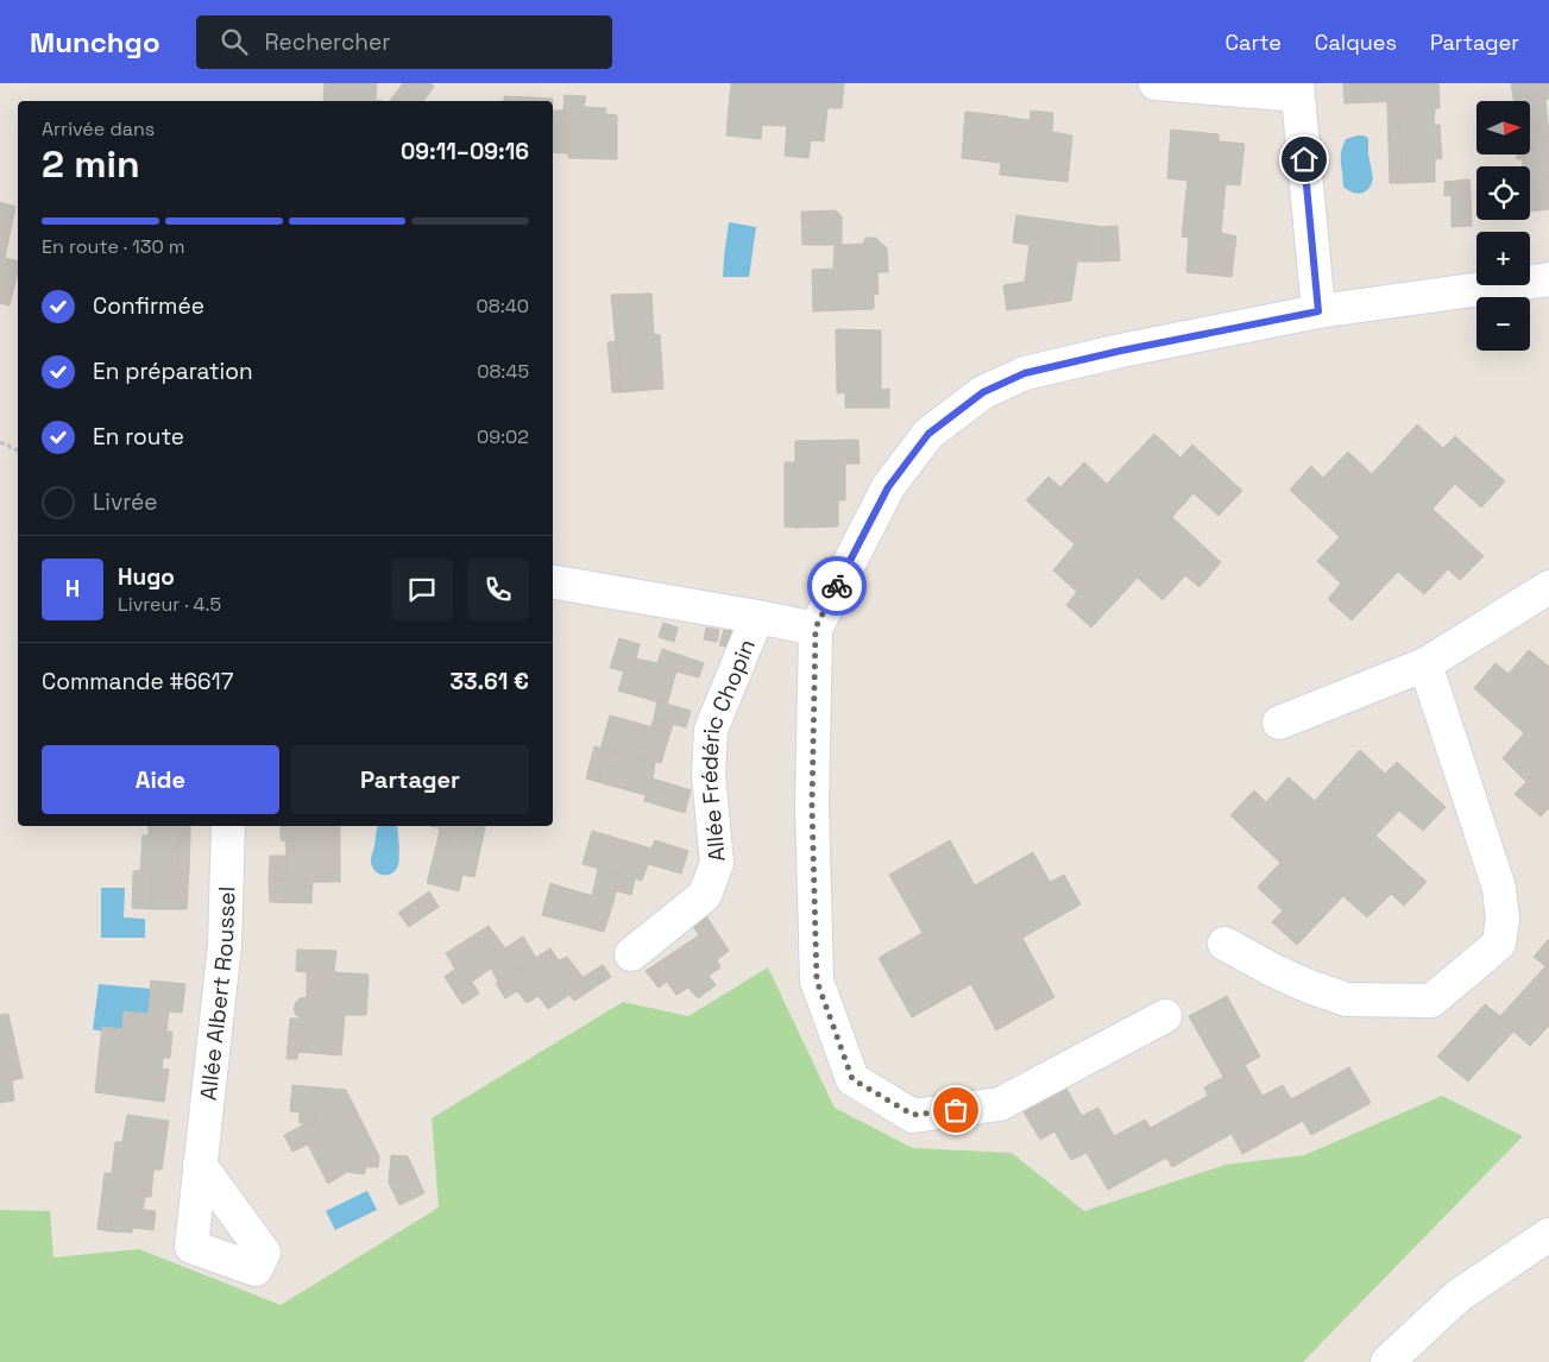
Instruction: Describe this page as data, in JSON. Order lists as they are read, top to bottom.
{
  "streets": {
    "street": ["Allée Frédéric Chopin", "Allée Albert Roussel"]
  },
  "north": "right",
  "page": {
    "header": "Munchgo",
    "search": "Rechercher",
    "nav": ["Carte", "Calques", "Partager"],
    "map_buttons": ["+", "−"],
    "heading": ["2 min", "Arrivée dans", "09:11–09:16"],
    "panel": [
      "Hugo",
      "Livreur · 4.5",
      "Commande #6617",
      "33.61 €"
    ],
    "bar": "En route · 130 m",
    "list": [
      ["Confirmée", "08:40"],
      ["En préparation", "08:45"],
      ["En route", "09:02"],
      "Livrée"
    ],
    "round": "H",
    "buttons": ["Aide", "Partager"]
  }
}
